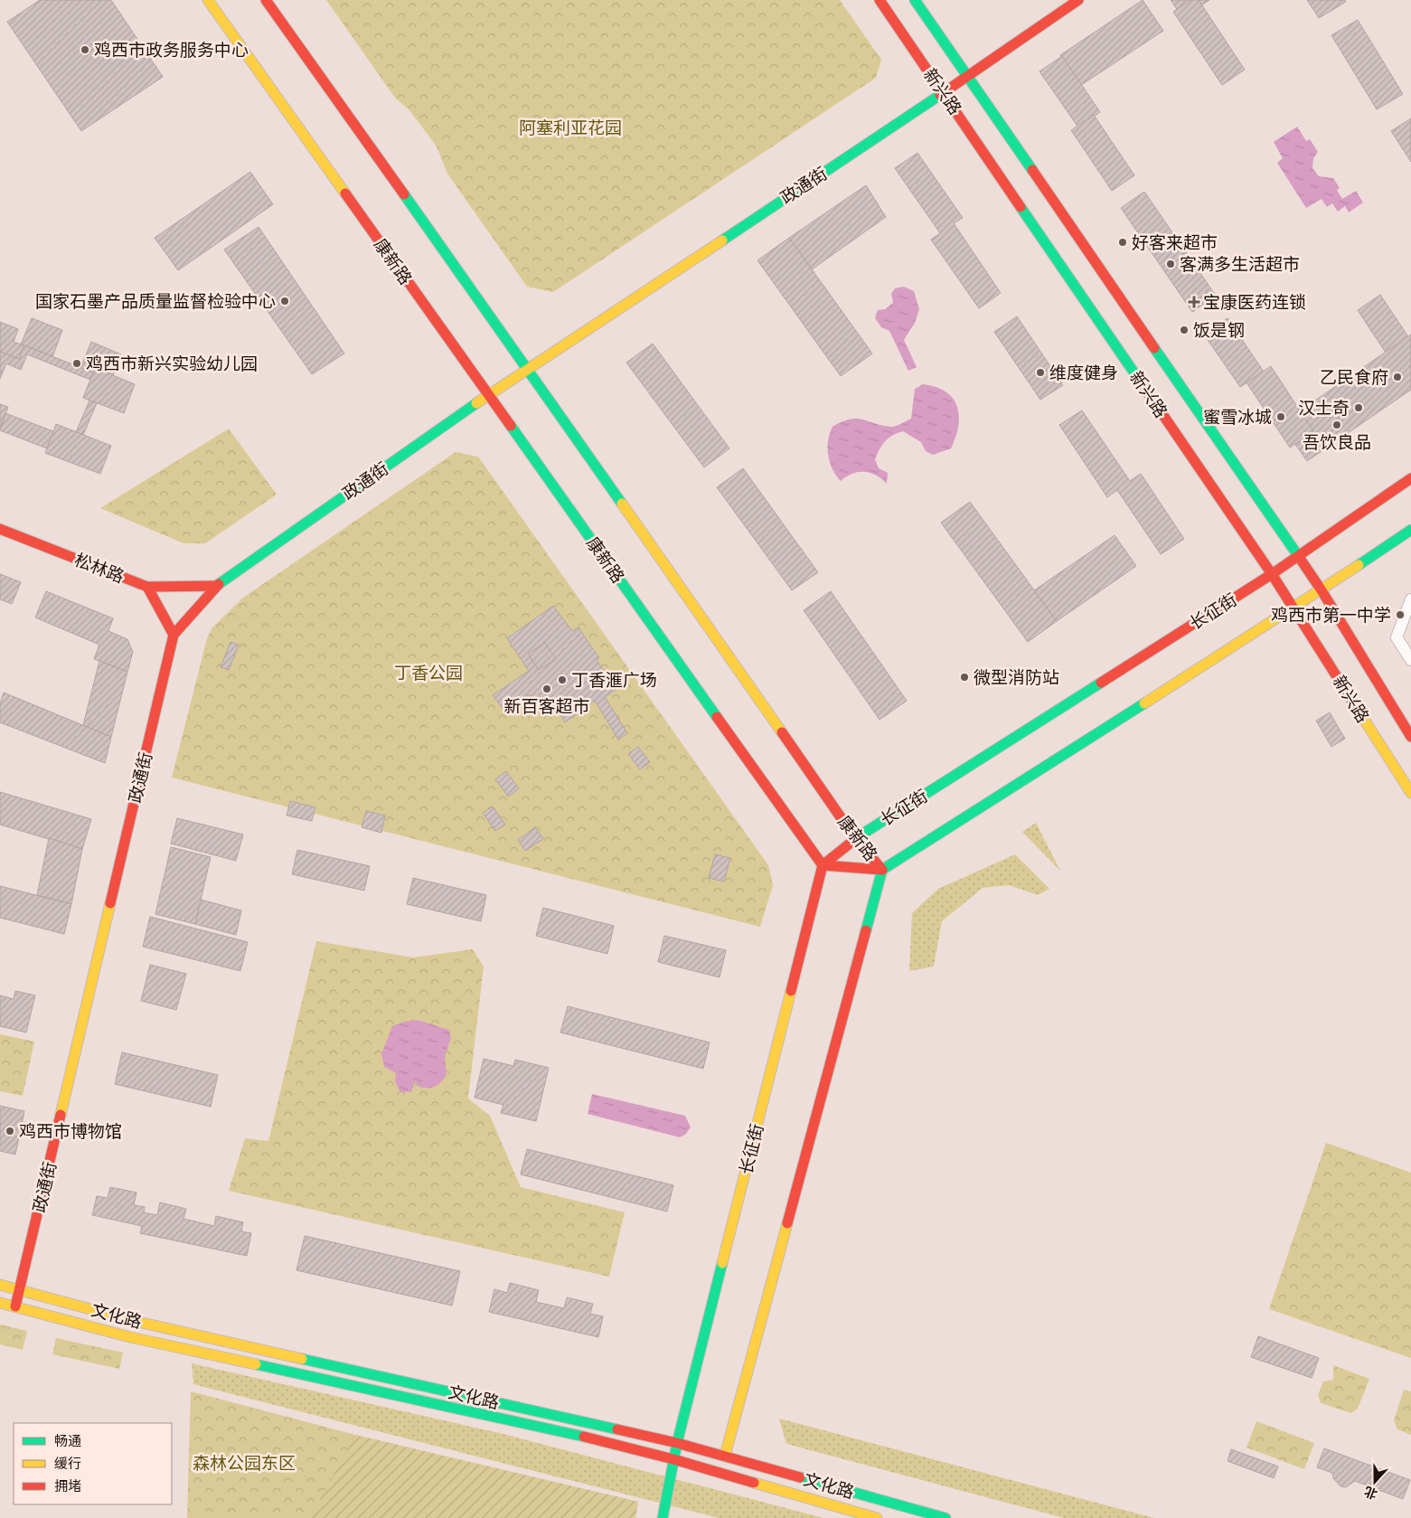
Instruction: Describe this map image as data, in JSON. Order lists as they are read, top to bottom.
{
  "streets": {
    "main road": [
      "新兴路",
      "政通街",
      "康新路",
      "松林路",
      "长征街",
      "文化路"
    ]
  },
  "crossings": [
    ["新兴路", "政通街"],
    ["新兴路", "长征街"],
    ["政通街", "康新路"],
    ["政通街", "文化路"],
    ["康新路", "长征街"],
    ["长征街", "文化路"]
  ],
  "parks": ["阿塞利亚花园", "丁香公园", "森林公园东区"],
  "places": {
    "other": [
      "鸡西市政务服务中心",
      "好客来超市",
      "客满多生活超市",
      "国家石墨产品质量监督检验中心",
      "饭是钢",
      "鸡西市新兴实验幼儿园",
      "维度健身",
      "乙民食府",
      "汉士奇",
      "蜜雪冰城",
      "吾饮良品",
      "鸡西市第一中学",
      "微型消防站",
      "丁香滙广场",
      "新百客超市",
      "鸡西市博物馆"
    ],
    "health": ["宝康医药连锁"]
  },
  "legend": ["畅通", "缓行", "拥堵"],
  "north": "bottom"
}
